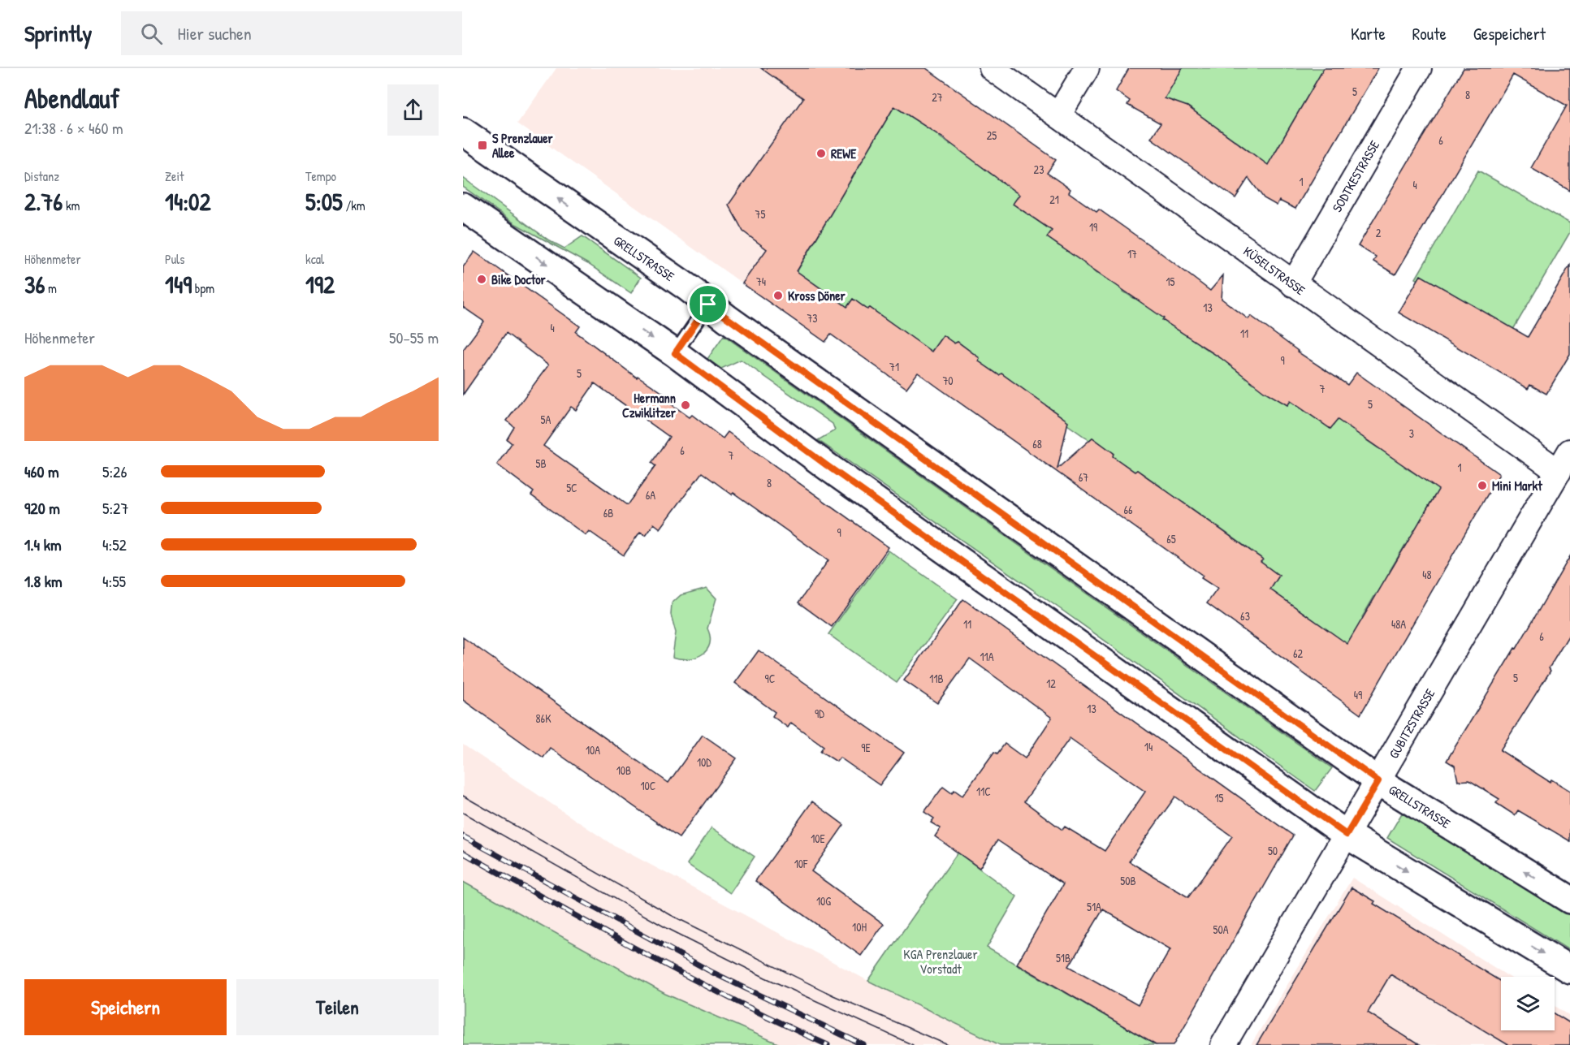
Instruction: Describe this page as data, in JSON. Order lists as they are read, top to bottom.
{
  "streets": {
    "street": [
      "SODTKESTRASSE",
      "GRELLSTRASSE",
      "KÜSELSTRASSE",
      "GUBITZSTRASSE"
    ]
  },
  "crossings": [
    ["SODTKESTRASSE", "KÜSELSTRASSE"],
    ["GRELLSTRASSE", "GUBITZSTRASSE"],
    ["KÜSELSTRASSE", "GUBITZSTRASSE"]
  ],
  "parks": ["KGA Prenzlauer Vorstadt"],
  "places": {
    "transit": ["S Prenzlauer Allee"],
    "other": [
      "REWE",
      "Bike Doctor",
      "Kross Döner",
      "Hermann Czwiklitzer",
      "Mini Markt"
    ]
  },
  "house_numbers": [
    "5",
    "8",
    "27",
    "25",
    "6",
    "23",
    "1",
    "4",
    "21",
    "75",
    "19",
    "2",
    "17",
    "74",
    "15",
    "13",
    "73",
    "4",
    "11",
    "9",
    "71",
    "5",
    "70",
    "7",
    "5",
    "5A",
    "3",
    "68",
    "6",
    "7",
    "5B",
    "1",
    "67",
    "8",
    "5C",
    "6A",
    "66",
    "6B",
    "9",
    "65",
    "48",
    "63",
    "11",
    "48A",
    "6",
    "62",
    "11A",
    "5",
    "9C",
    "11B",
    "12",
    "49",
    "13",
    "9D",
    "86K",
    "14",
    "9E",
    "10A",
    "10D",
    "10B",
    "10C",
    "11C",
    "15",
    "10E",
    "50",
    "10F",
    "50B",
    "10G",
    "51A",
    "10H",
    "50A",
    "51B"
  ],
  "page": {
    "header": "Sprintly",
    "search": "Hier suchen",
    "nav": ["Karte", "Route", "Gespeichert"],
    "heading": ["Abendlauf", "21:38 · 6 × 460 m"],
    "stats": [
      ["Distanz", "2.76 km"],
      ["Zeit", "14:02"],
      ["Tempo", "5:05 /km"],
      ["Höhenmeter", "36 m"],
      ["Puls", "149 bpm"],
      ["kcal", "192"]
    ],
    "chart": ["Höhenmeter", "50–55 m"],
    "list": [
      {
        "name": "460 m",
        "note": "5:26"
      },
      {
        "name": "920 m",
        "note": "5:27"
      },
      {
        "name": "1.4 km",
        "note": "4:52"
      },
      {
        "name": "1.8 km",
        "note": "4:55"
      }
    ],
    "buttons": ["Speichern", "Teilen"]
  }
}
